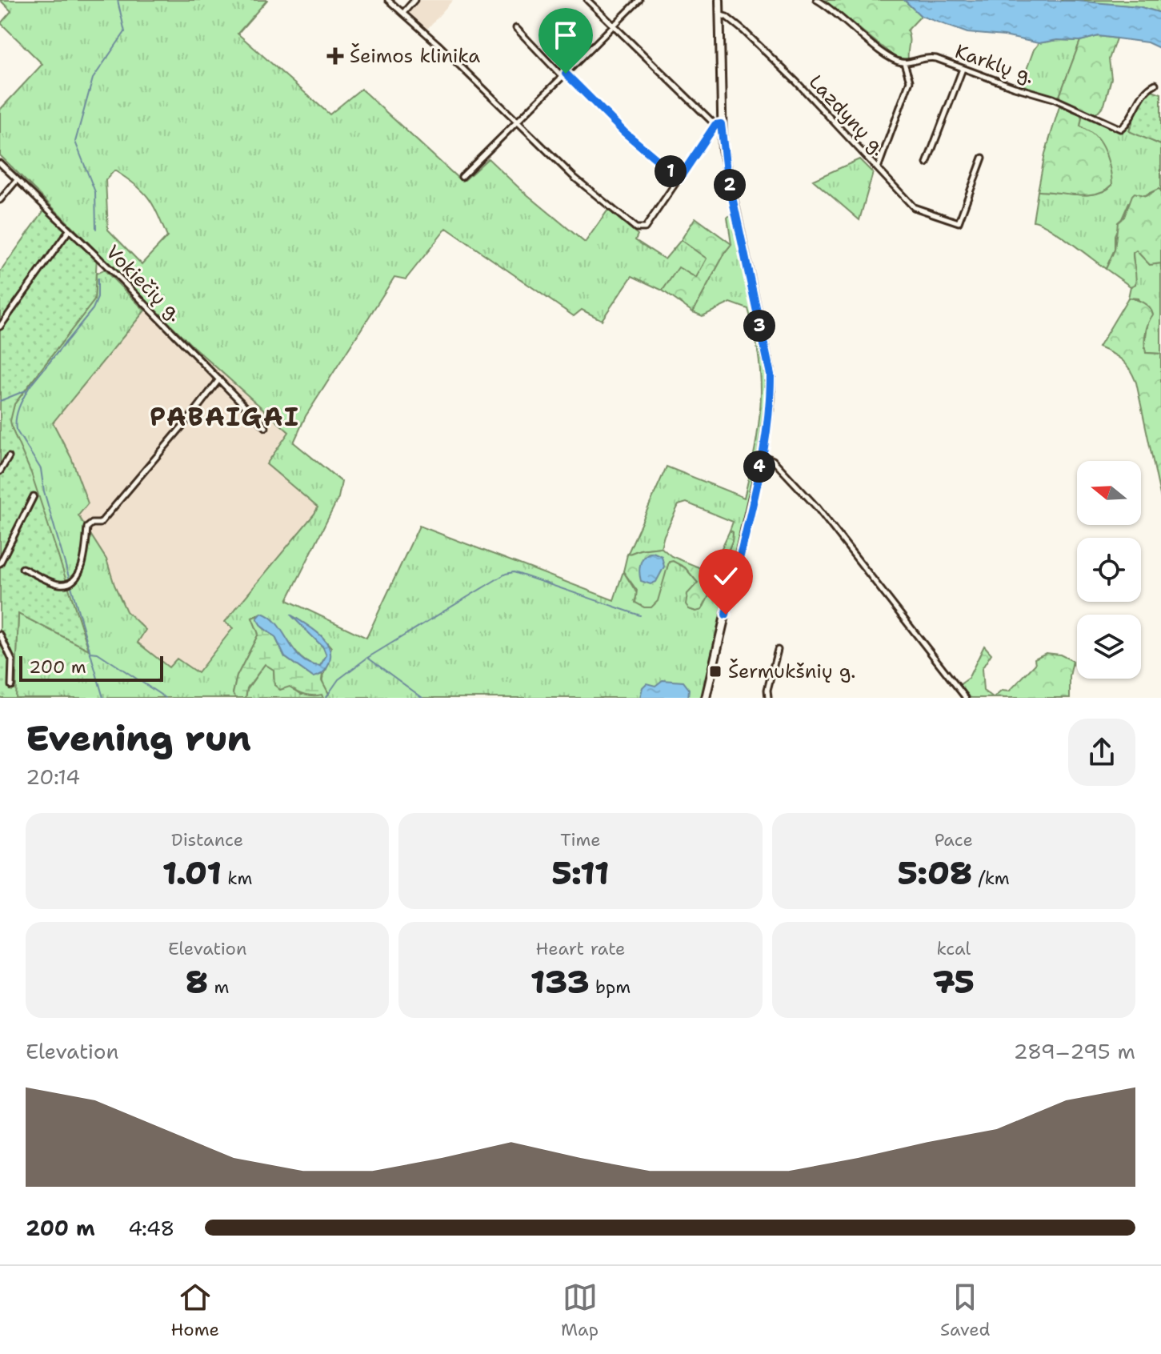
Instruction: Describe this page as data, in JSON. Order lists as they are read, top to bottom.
{
  "streets": {
    "street": ["Karklų g.", "Lazdynų g.", "Vokiečių g."]
  },
  "districts": ["PABAIGAI"],
  "places": {
    "health": ["Šeimos klinika"],
    "transit": ["Šermukšnių g."]
  },
  "scale_bar": "200 m",
  "north": "left",
  "page": {
    "pins": [
      "1",
      "2",
      "3",
      "4"
    ],
    "scale": "200 m",
    "heading": ["Evening run", "20:14"],
    "stats": [
      ["Distance", "1.01 km"],
      ["Time", "5:11"],
      ["Pace", "5:08 /km"],
      ["Elevation", "8 m"],
      ["Heart rate", "133 bpm"],
      ["kcal", "75"]
    ],
    "chart": ["Elevation", "289–295 m"],
    "list": [
      {
        "name": "200 m",
        "note": "4:48"
      }
    ],
    "tabs": ["Home", "Map", "Saved"]
  }
}
